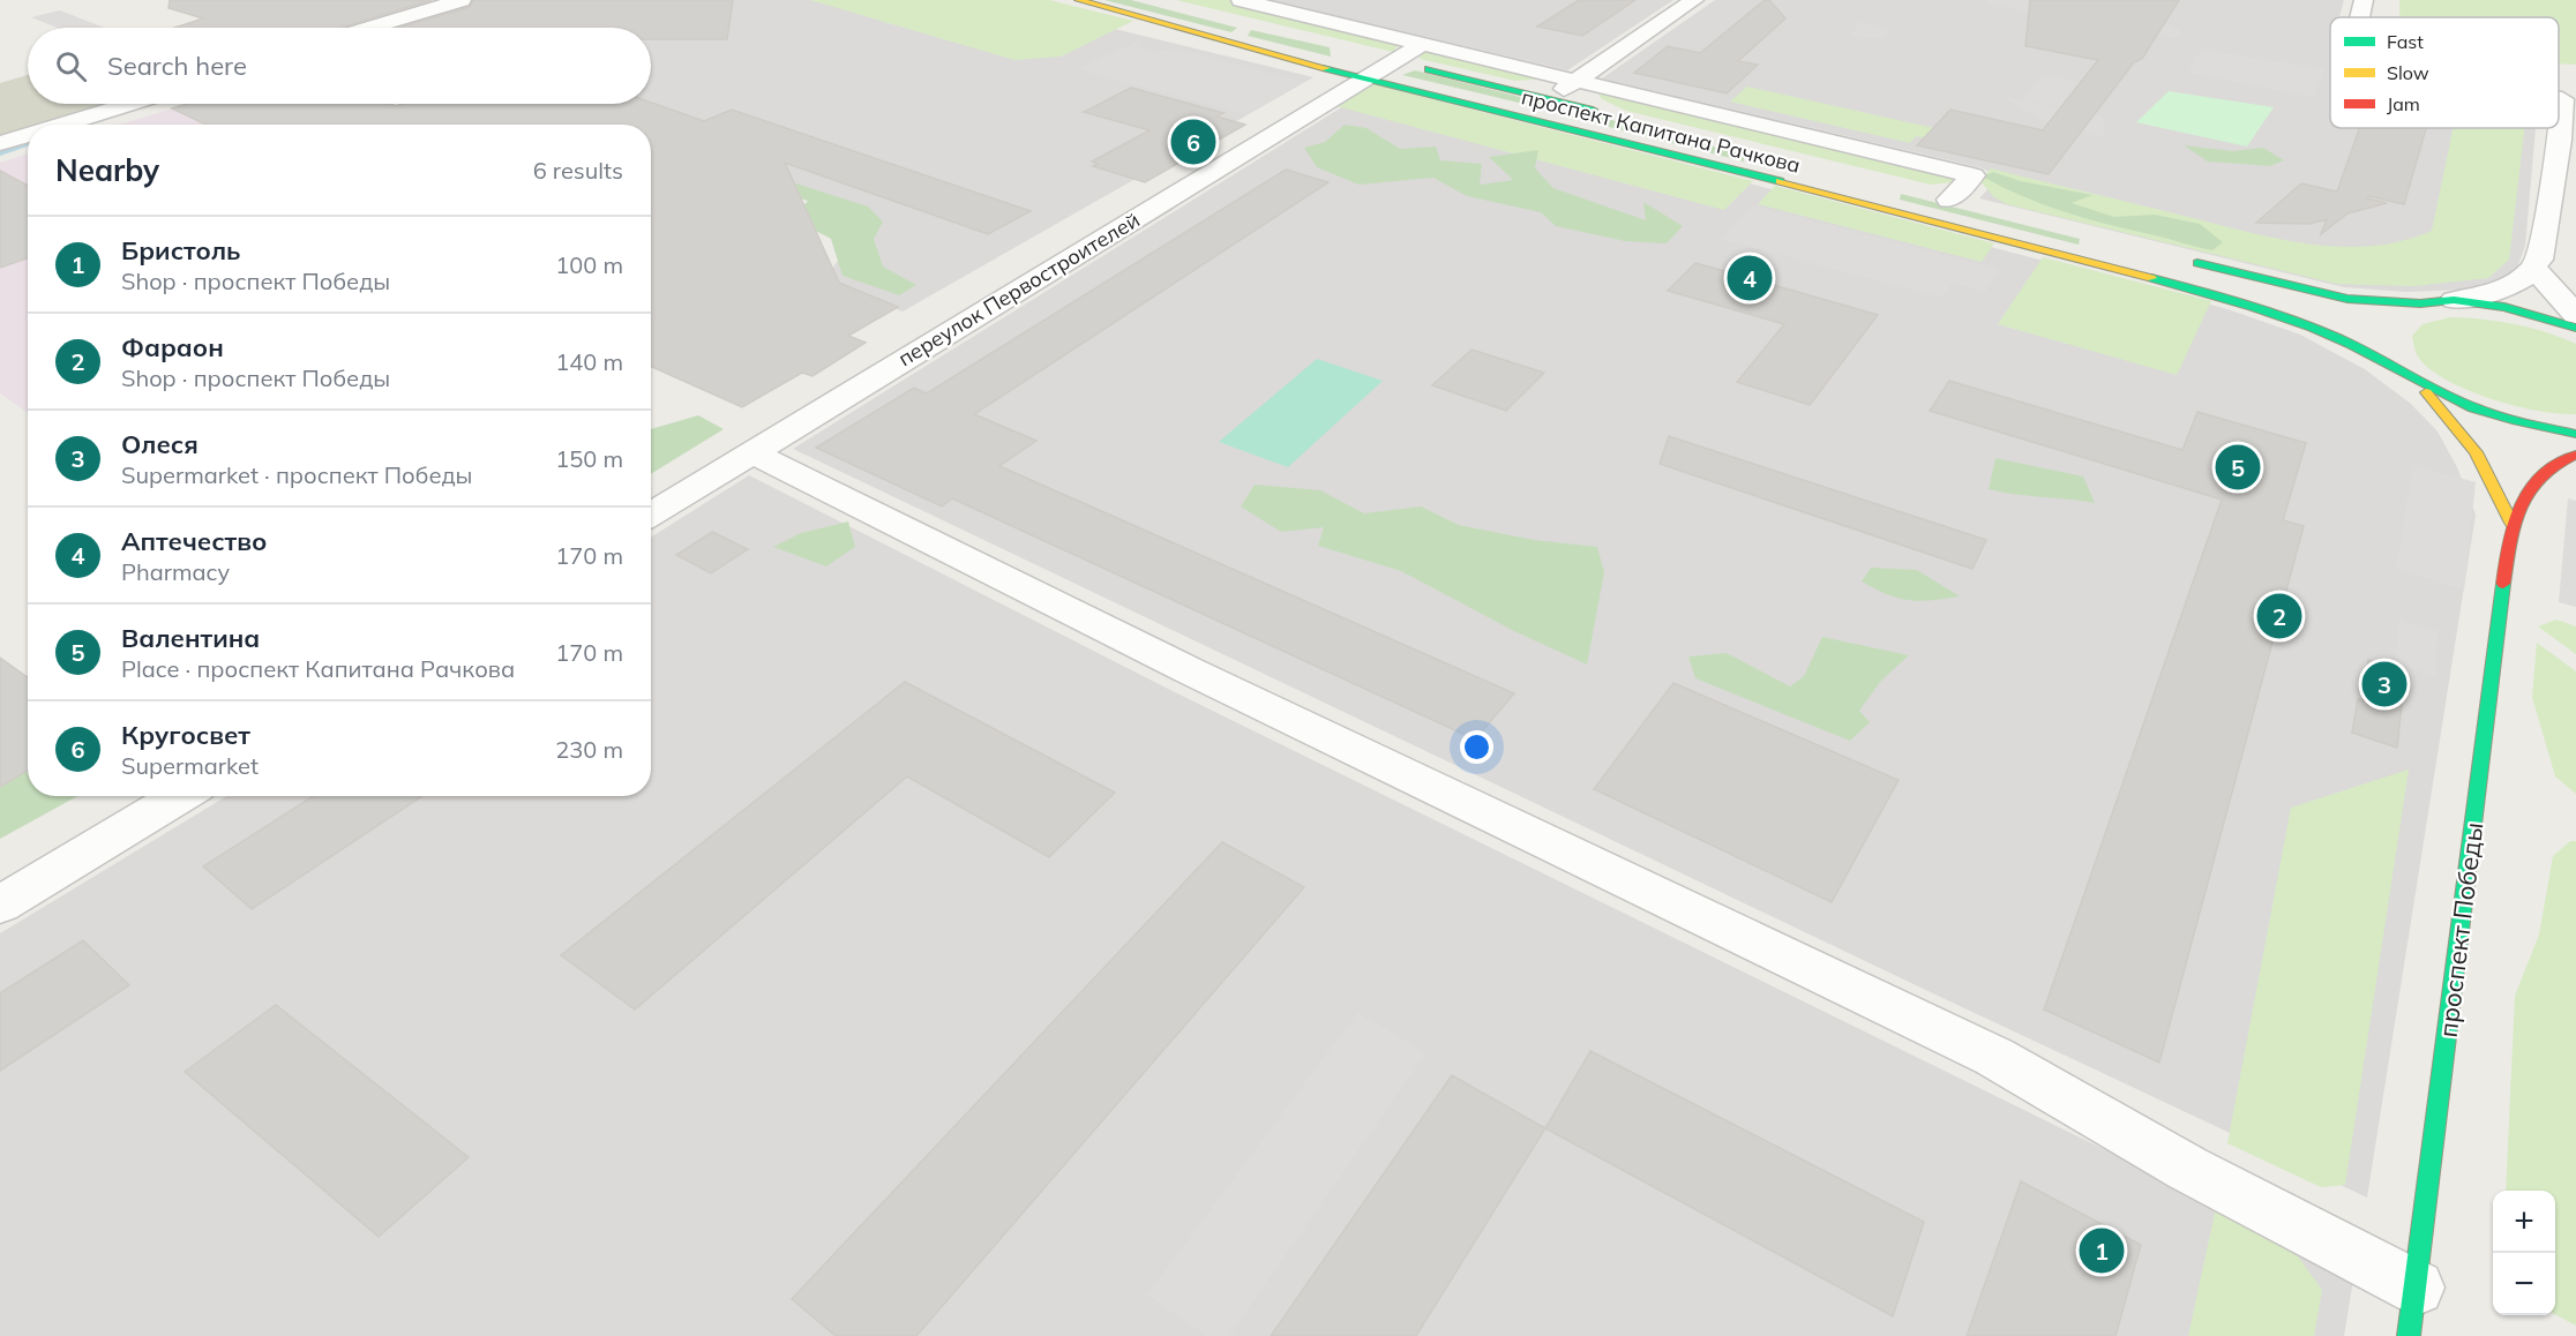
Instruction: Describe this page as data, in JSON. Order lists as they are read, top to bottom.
{
  "streets": {
    "street": ["проспект Капитана Рачкова", "переулок Первостроителей", "проспект Победы"]
  },
  "crossings": [
    ["проспект Капитана Рачкова", "переулок Первостроителей"]
  ],
  "legend": ["Fast", "Slow", "Jam"],
  "page": {
    "search": "Search here",
    "pins": [
      "6",
      "4",
      "5",
      "2",
      "3",
      "1"
    ],
    "heading": ["Nearby", "6 results"],
    "list": [
      {
        "mark": "1",
        "name": "Бристоль",
        "note": "Shop · проспект Победы",
        "value": "100 m"
      },
      {
        "mark": "2",
        "name": "Фараон",
        "note": "Shop · проспект Победы",
        "value": "140 m"
      },
      {
        "mark": "3",
        "name": "Олеся",
        "note": "Supermarket · проспект Победы",
        "value": "150 m"
      },
      {
        "mark": "4",
        "name": "Аптечество",
        "note": "Pharmacy",
        "value": "170 m"
      },
      {
        "mark": "5",
        "name": "Валентина",
        "note": "Place · проспект Капитана Рачкова",
        "value": "170 m"
      },
      {
        "mark": "6",
        "name": "Кругосвет",
        "note": "Supermarket",
        "value": "230 m"
      }
    ],
    "map_buttons": ["+", "−"]
  }
}
